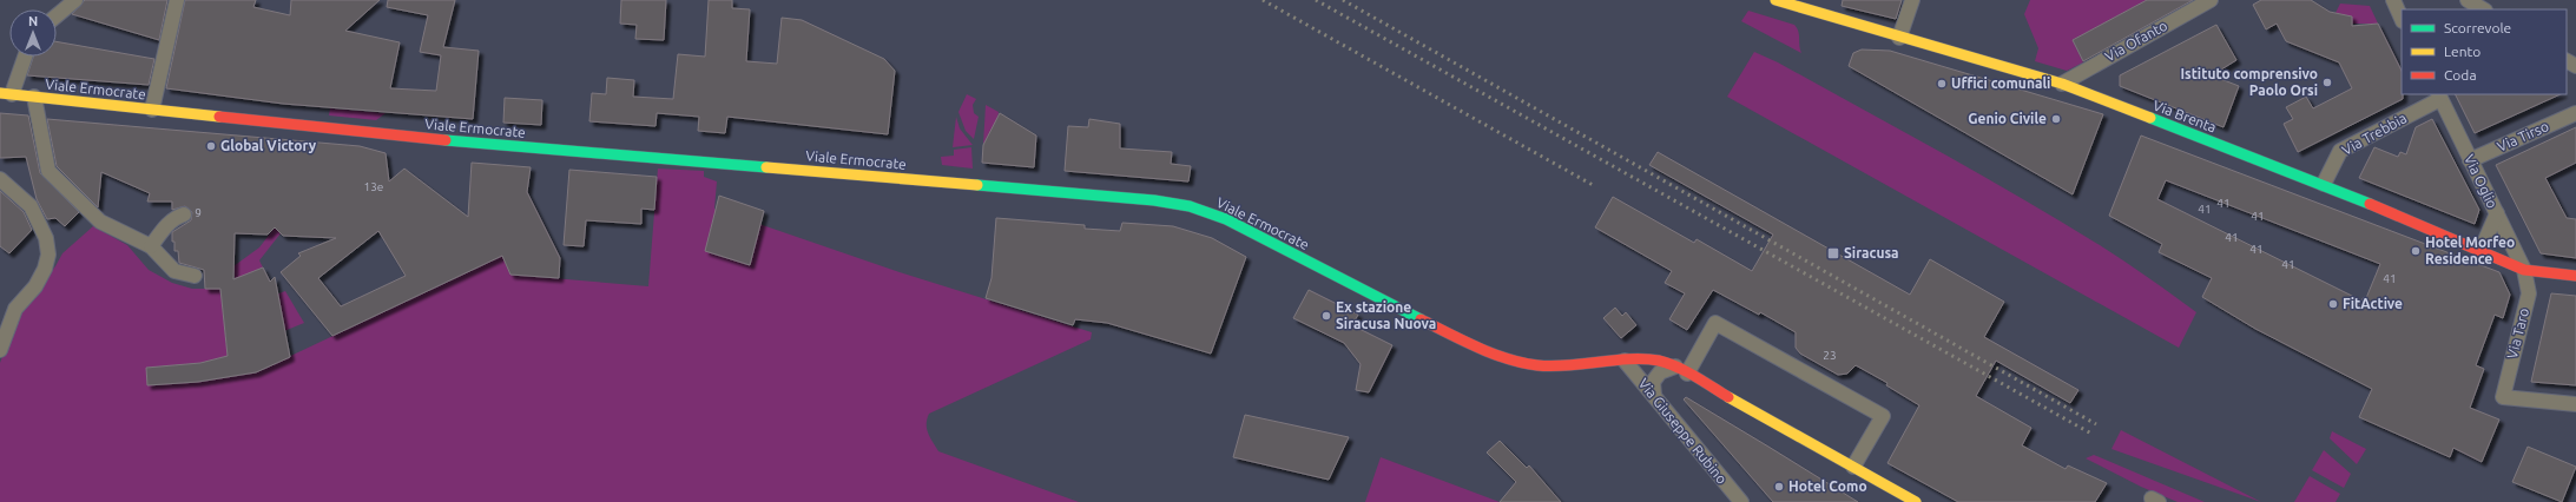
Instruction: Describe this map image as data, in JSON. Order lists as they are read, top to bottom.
{
  "streets": {
    "main road": ["Viale Ermocrate", "Via Brenta"],
    "street": [
      "Via Ofanto",
      "Via Trebbia",
      "Via Tirso",
      "Via Oglio",
      "Via Taro",
      "Via Giuseppe Rubino"
    ]
  },
  "crossings": [
    ["Via Ofanto", "Via Brenta"],
    ["Viale Ermocrate", "Via Giuseppe Rubino"],
    ["Via Brenta", "Via Trebbia"],
    ["Via Brenta", "Via Oglio"],
    ["Via Brenta", "Via Taro"],
    ["Via Trebbia", "Via Oglio"],
    ["Via Tirso", "Via Oglio"],
    ["Via Oglio", "Via Taro"]
  ],
  "places": {
    "other": [
      "Istituto comprensivo Paolo Orsi",
      "Uffici comunali",
      "Genio Civile",
      "Global Victory",
      "Hotel Morfeo Residence",
      "FitActive",
      "Ex stazione Siracusa Nuova",
      "Hotel Como"
    ],
    "transit": ["Siracusa"]
  },
  "house_numbers": [
    "13e",
    "41",
    "41",
    "9",
    "41",
    "41",
    "41",
    "41",
    "41",
    "23"
  ],
  "legend": ["Scorrevole", "Lento", "Coda"],
  "north": "top"
}
